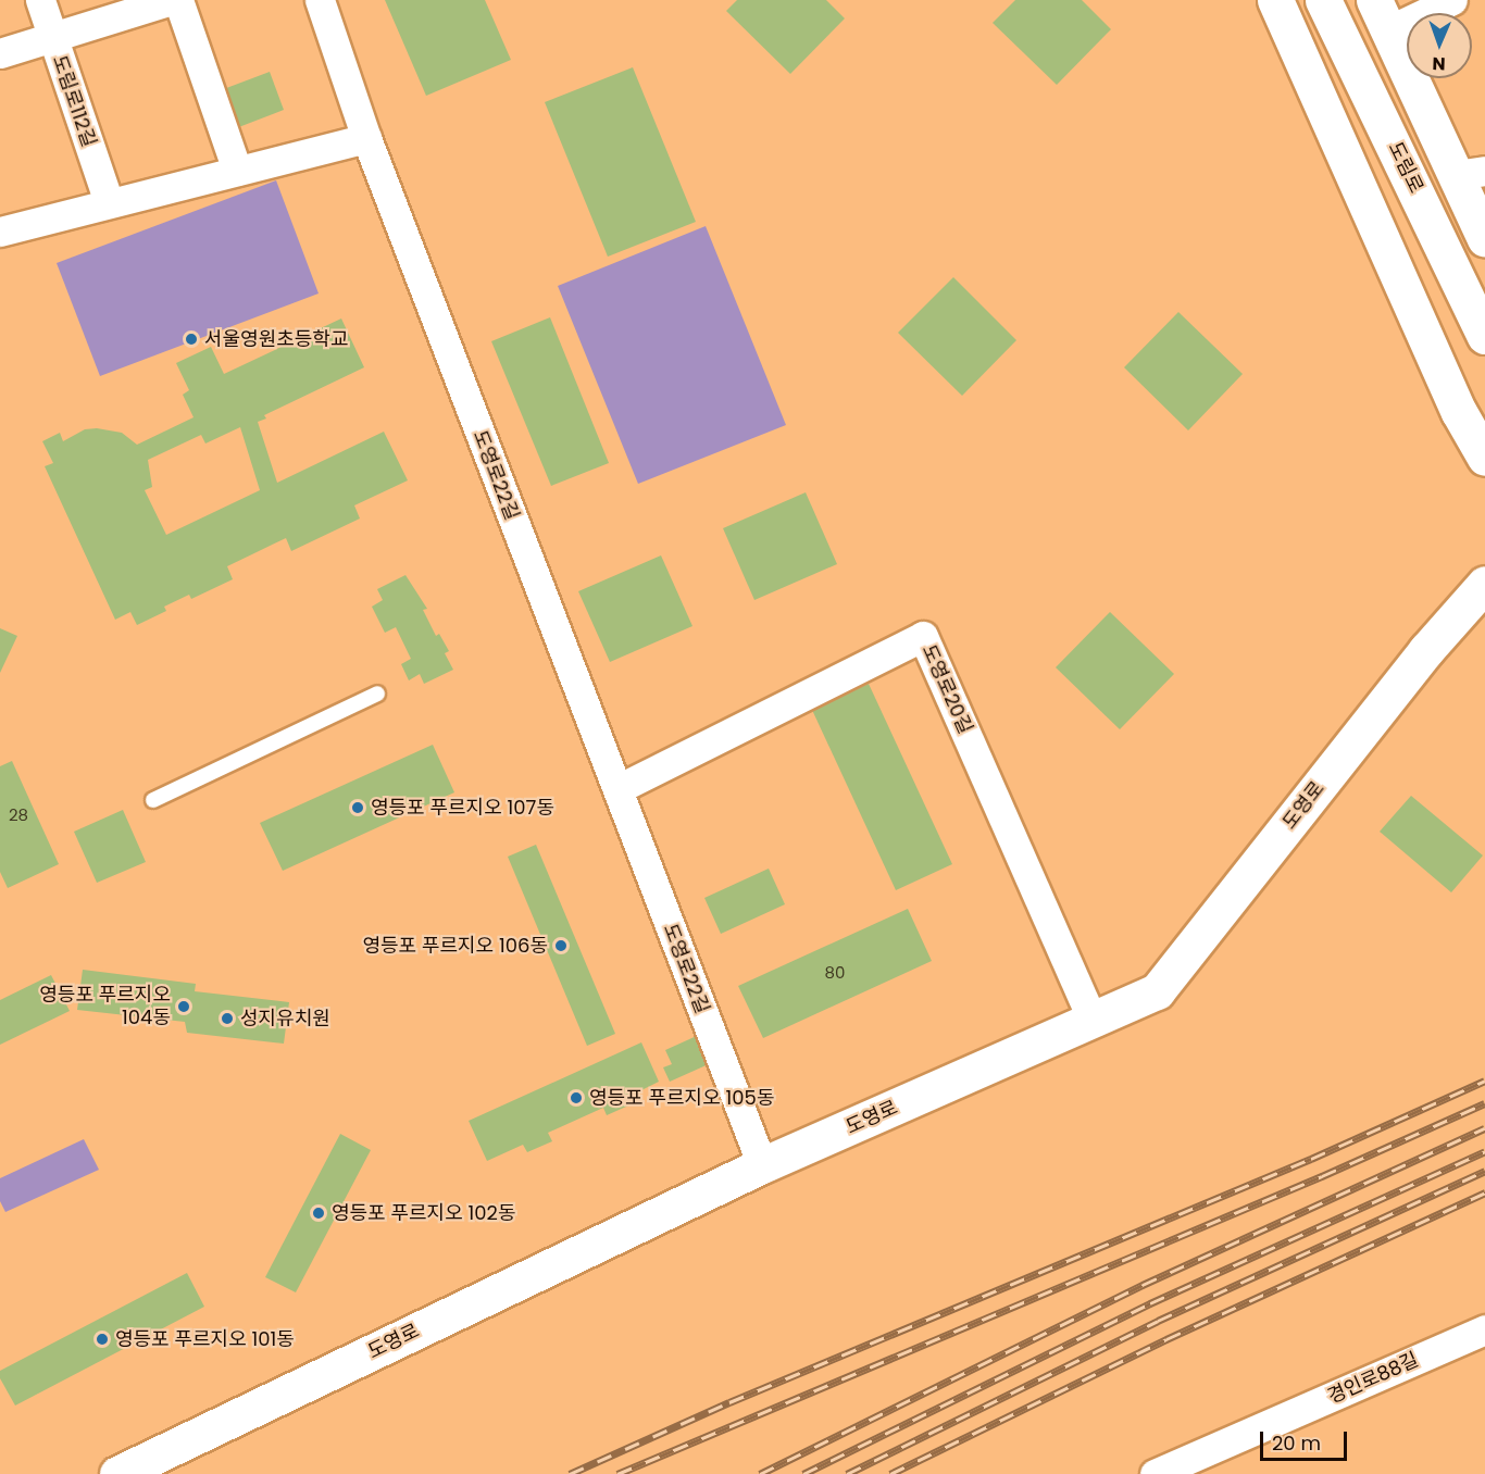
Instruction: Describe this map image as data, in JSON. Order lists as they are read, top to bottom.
{
  "streets": {
    "street": [
      "도림로112길",
      "도림로",
      "도영로22길",
      "도영로20길",
      "도영로",
      "경인로88길"
    ]
  },
  "crossings": [
    ["도영로22길", "도영로20길"],
    ["도영로22길", "도영로"],
    ["도영로20길", "도영로"]
  ],
  "places": [
    "서울영원초등학교",
    "영등포 푸르지오 107동",
    "영등포 푸르지오 106동",
    "영등포 푸르지오 104동",
    "성지유치원",
    "영등포 푸르지오 105동",
    "영등포 푸르지오 102동",
    "영등포 푸르지오 101동"
  ],
  "house_numbers": ["28", "80"],
  "scale_bar": "20 m",
  "north": "bottom"
}
